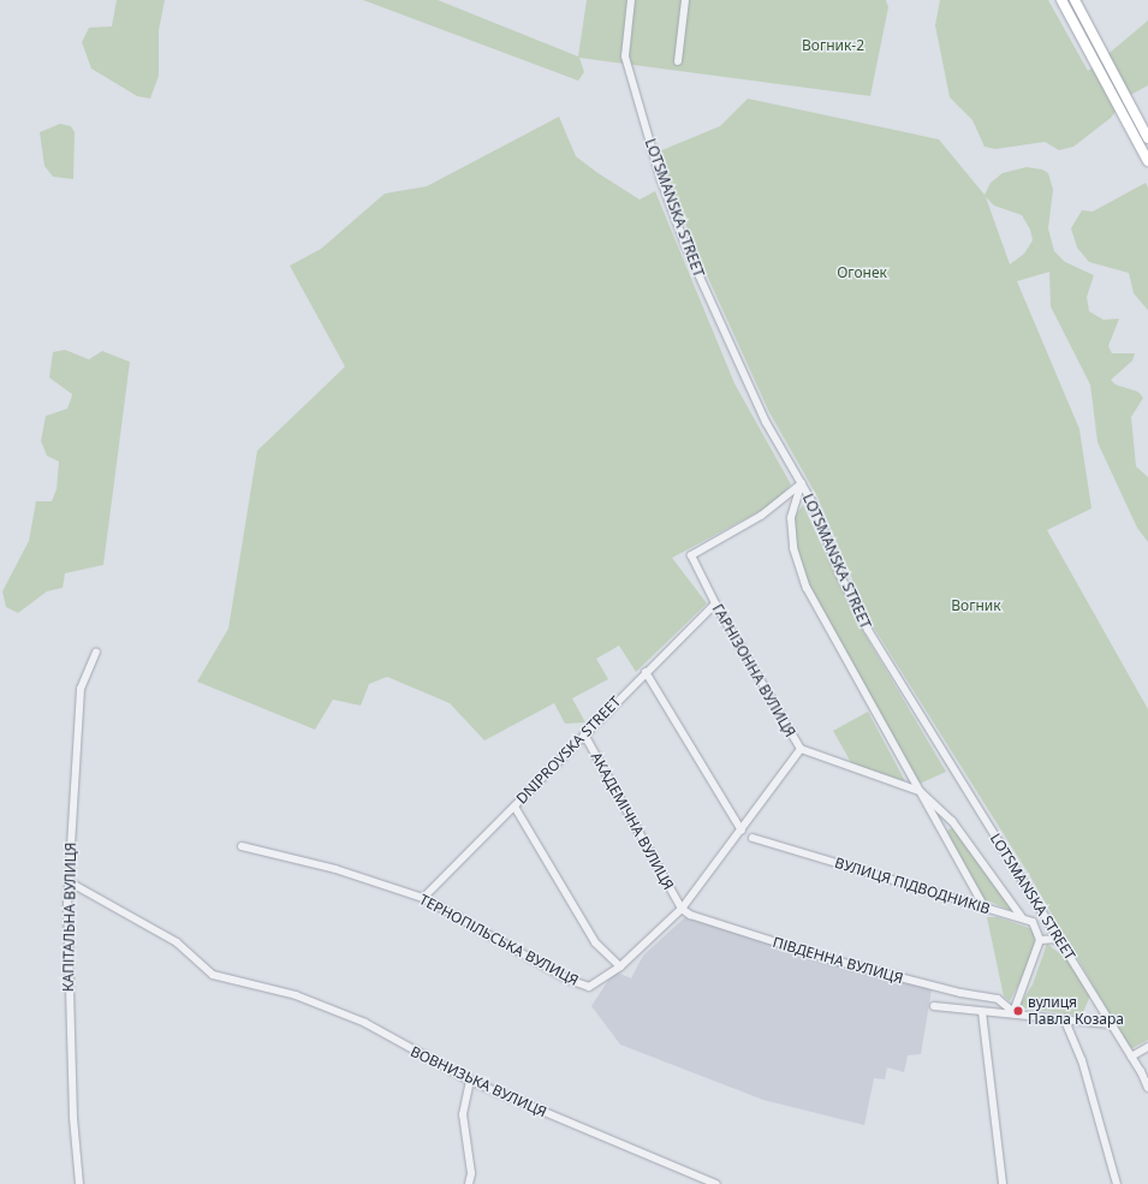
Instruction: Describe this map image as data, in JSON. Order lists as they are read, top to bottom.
{
  "streets": {
    "street": [
      "LOTSMANSKA STREET",
      "ГАРНІЗОННА ВУЛИЦЯ",
      "DNIPROVSKA STREET",
      "АКАДЕМІЧНА ВУЛИЦЯ",
      "ВУЛИЦЯ ПІДВОДНИКІВ",
      "КАПІТАЛЬНА ВУЛИЦЯ",
      "ТЕРНОПІЛЬСЬКА ВУЛИЦЯ",
      "ПІВДЕННА ВУЛИЦЯ",
      "ВОВНИЗЬКА ВУЛИЦЯ"
    ]
  },
  "crossings": [
    ["LOTSMANSKA STREET", "ГАРНІЗОННА ВУЛИЦЯ"],
    ["ГАРНІЗОННА ВУЛИЦЯ", "DNIPROVSKA STREET"],
    ["DNIPROVSKA STREET", "АКАДЕМІЧНА ВУЛИЦЯ"],
    ["DNIPROVSKA STREET", "ТЕРНОПІЛЬСЬКА ВУЛИЦЯ"],
    ["АКАДЕМІЧНА ВУЛИЦЯ", "ПІВДЕННА ВУЛИЦЯ"],
    ["КАПІТАЛЬНА ВУЛИЦЯ", "ВОВНИЗЬКА ВУЛИЦЯ"]
  ],
  "parks": ["Вогник-2", "Огонек", "Вогник"],
  "places": ["вулиця Павла Козара"]
}
